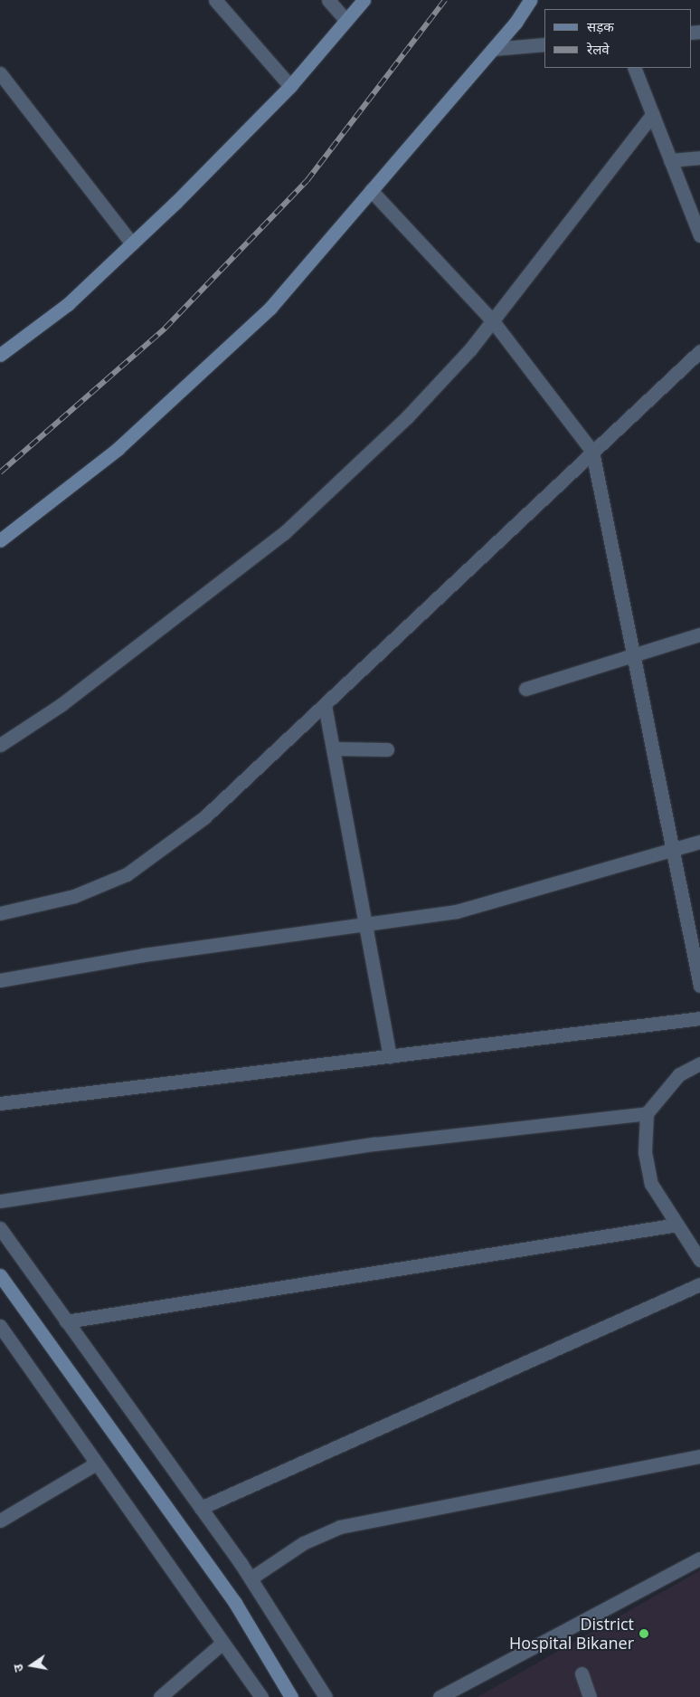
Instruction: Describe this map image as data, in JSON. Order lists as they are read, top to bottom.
{
  "places": ["District Hospital Bikaner"],
  "legend": ["सड़क", "रेलवे"],
  "north": "left"
}
